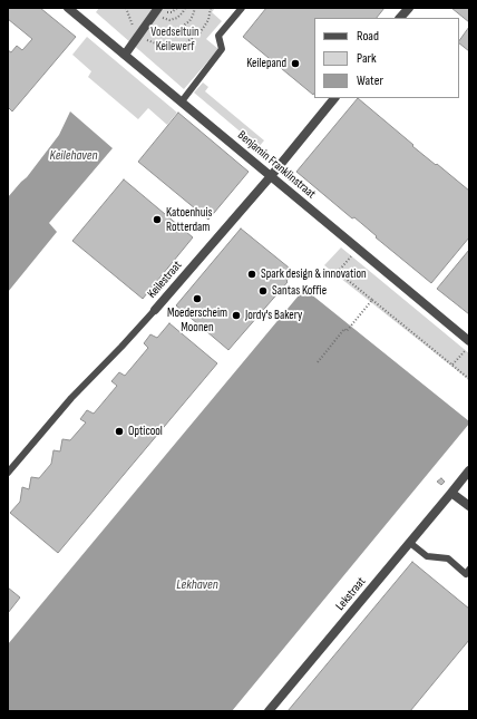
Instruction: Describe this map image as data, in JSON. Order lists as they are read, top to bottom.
{
  "streets": {
    "street": ["Benjamin Franklinstraat", "Keilestraat", "Lekstraat"]
  },
  "crossings": [
    ["Benjamin Franklinstraat", "Keilestraat"]
  ],
  "water": ["Keilehaven", "Lekhaven"],
  "parks": ["Voedseltuin Keilewerf"],
  "places": [
    "Keilepand",
    "Katoenhuis Rotterdam",
    "Spark design & innovation",
    "Santas Koffie",
    "Moederscheim Moonen",
    "Jordy's Bakery",
    "Opticool"
  ],
  "legend": ["Road", "Park", "Water"]
}
